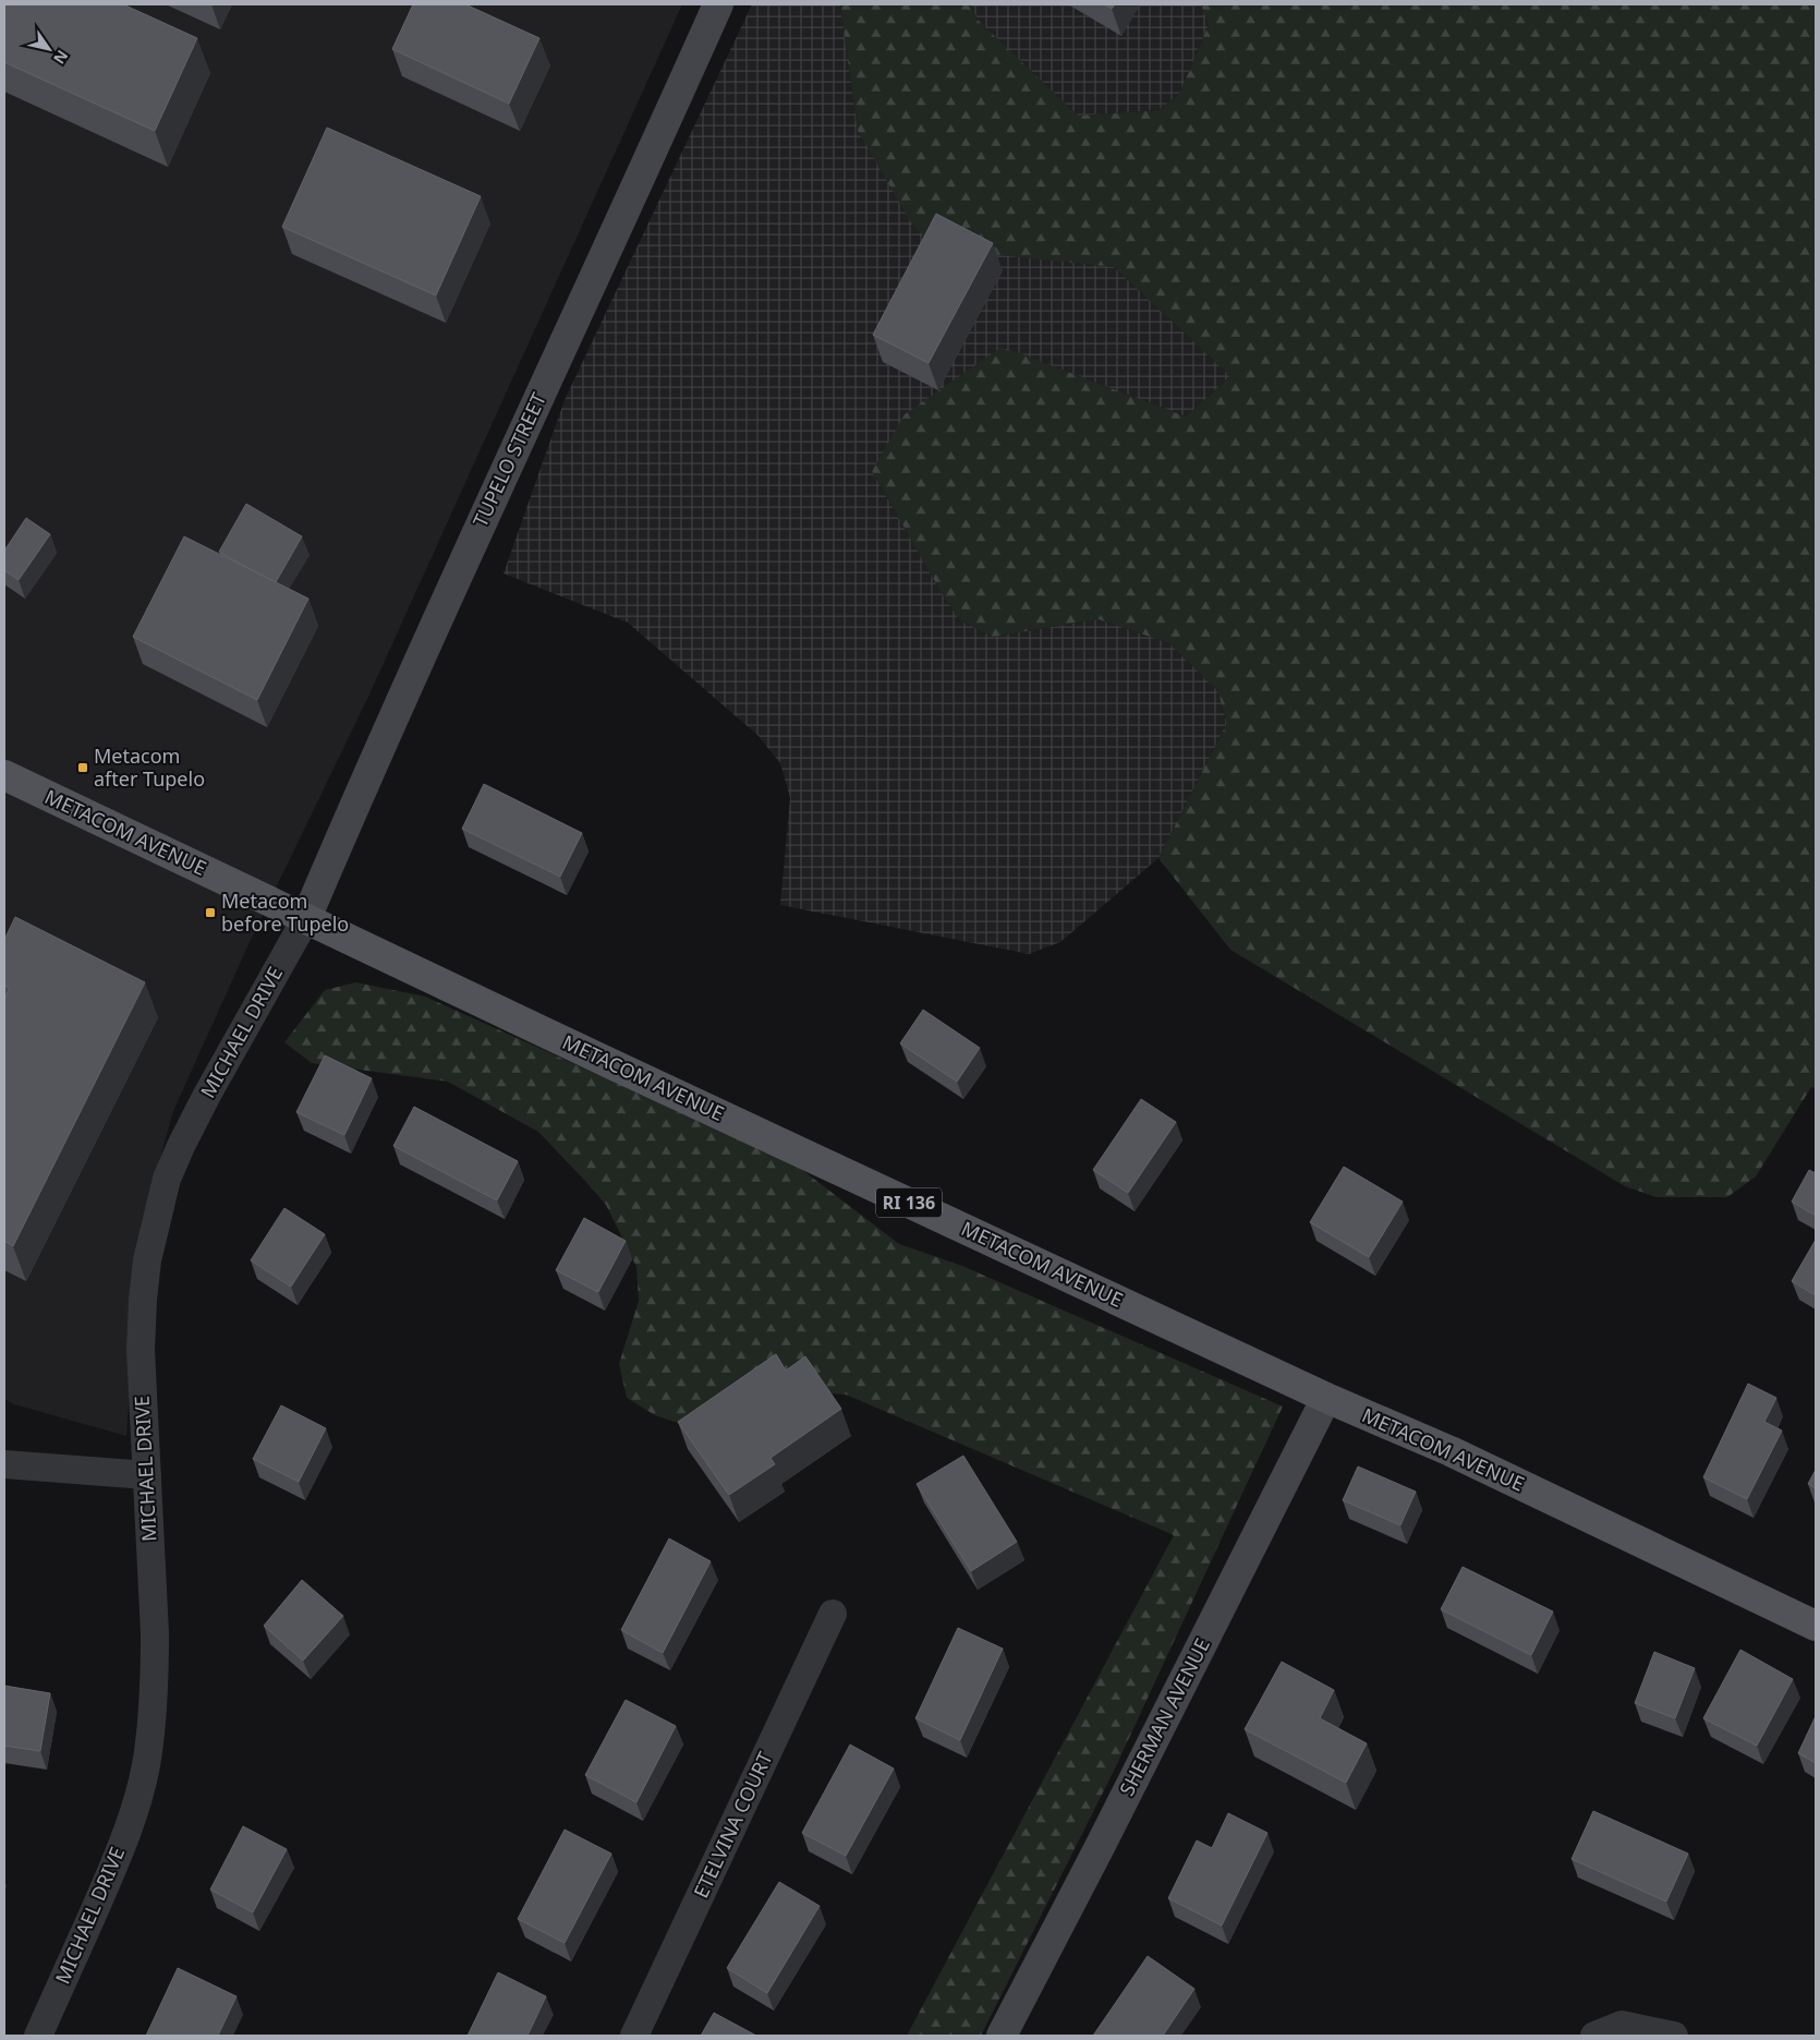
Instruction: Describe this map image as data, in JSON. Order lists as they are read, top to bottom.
{
  "streets": {
    "main road": [
      "TUPELO STREET",
      "METACOM AVENUE",
      "RI 136",
      "SHERMAN AVENUE"
    ],
    "street": ["MICHAEL DRIVE", "ETELVINA COURT"]
  },
  "crossings": [
    ["TUPELO STREET", "METACOM AVENUE"],
    ["TUPELO STREET", "MICHAEL DRIVE"],
    ["METACOM AVENUE", "MICHAEL DRIVE"],
    ["METACOM AVENUE", "SHERMAN AVENUE"]
  ],
  "places": {
    "transit": ["Metacom after Tupelo", "Metacom before Tupelo"]
  },
  "north": "bottom right"
}
